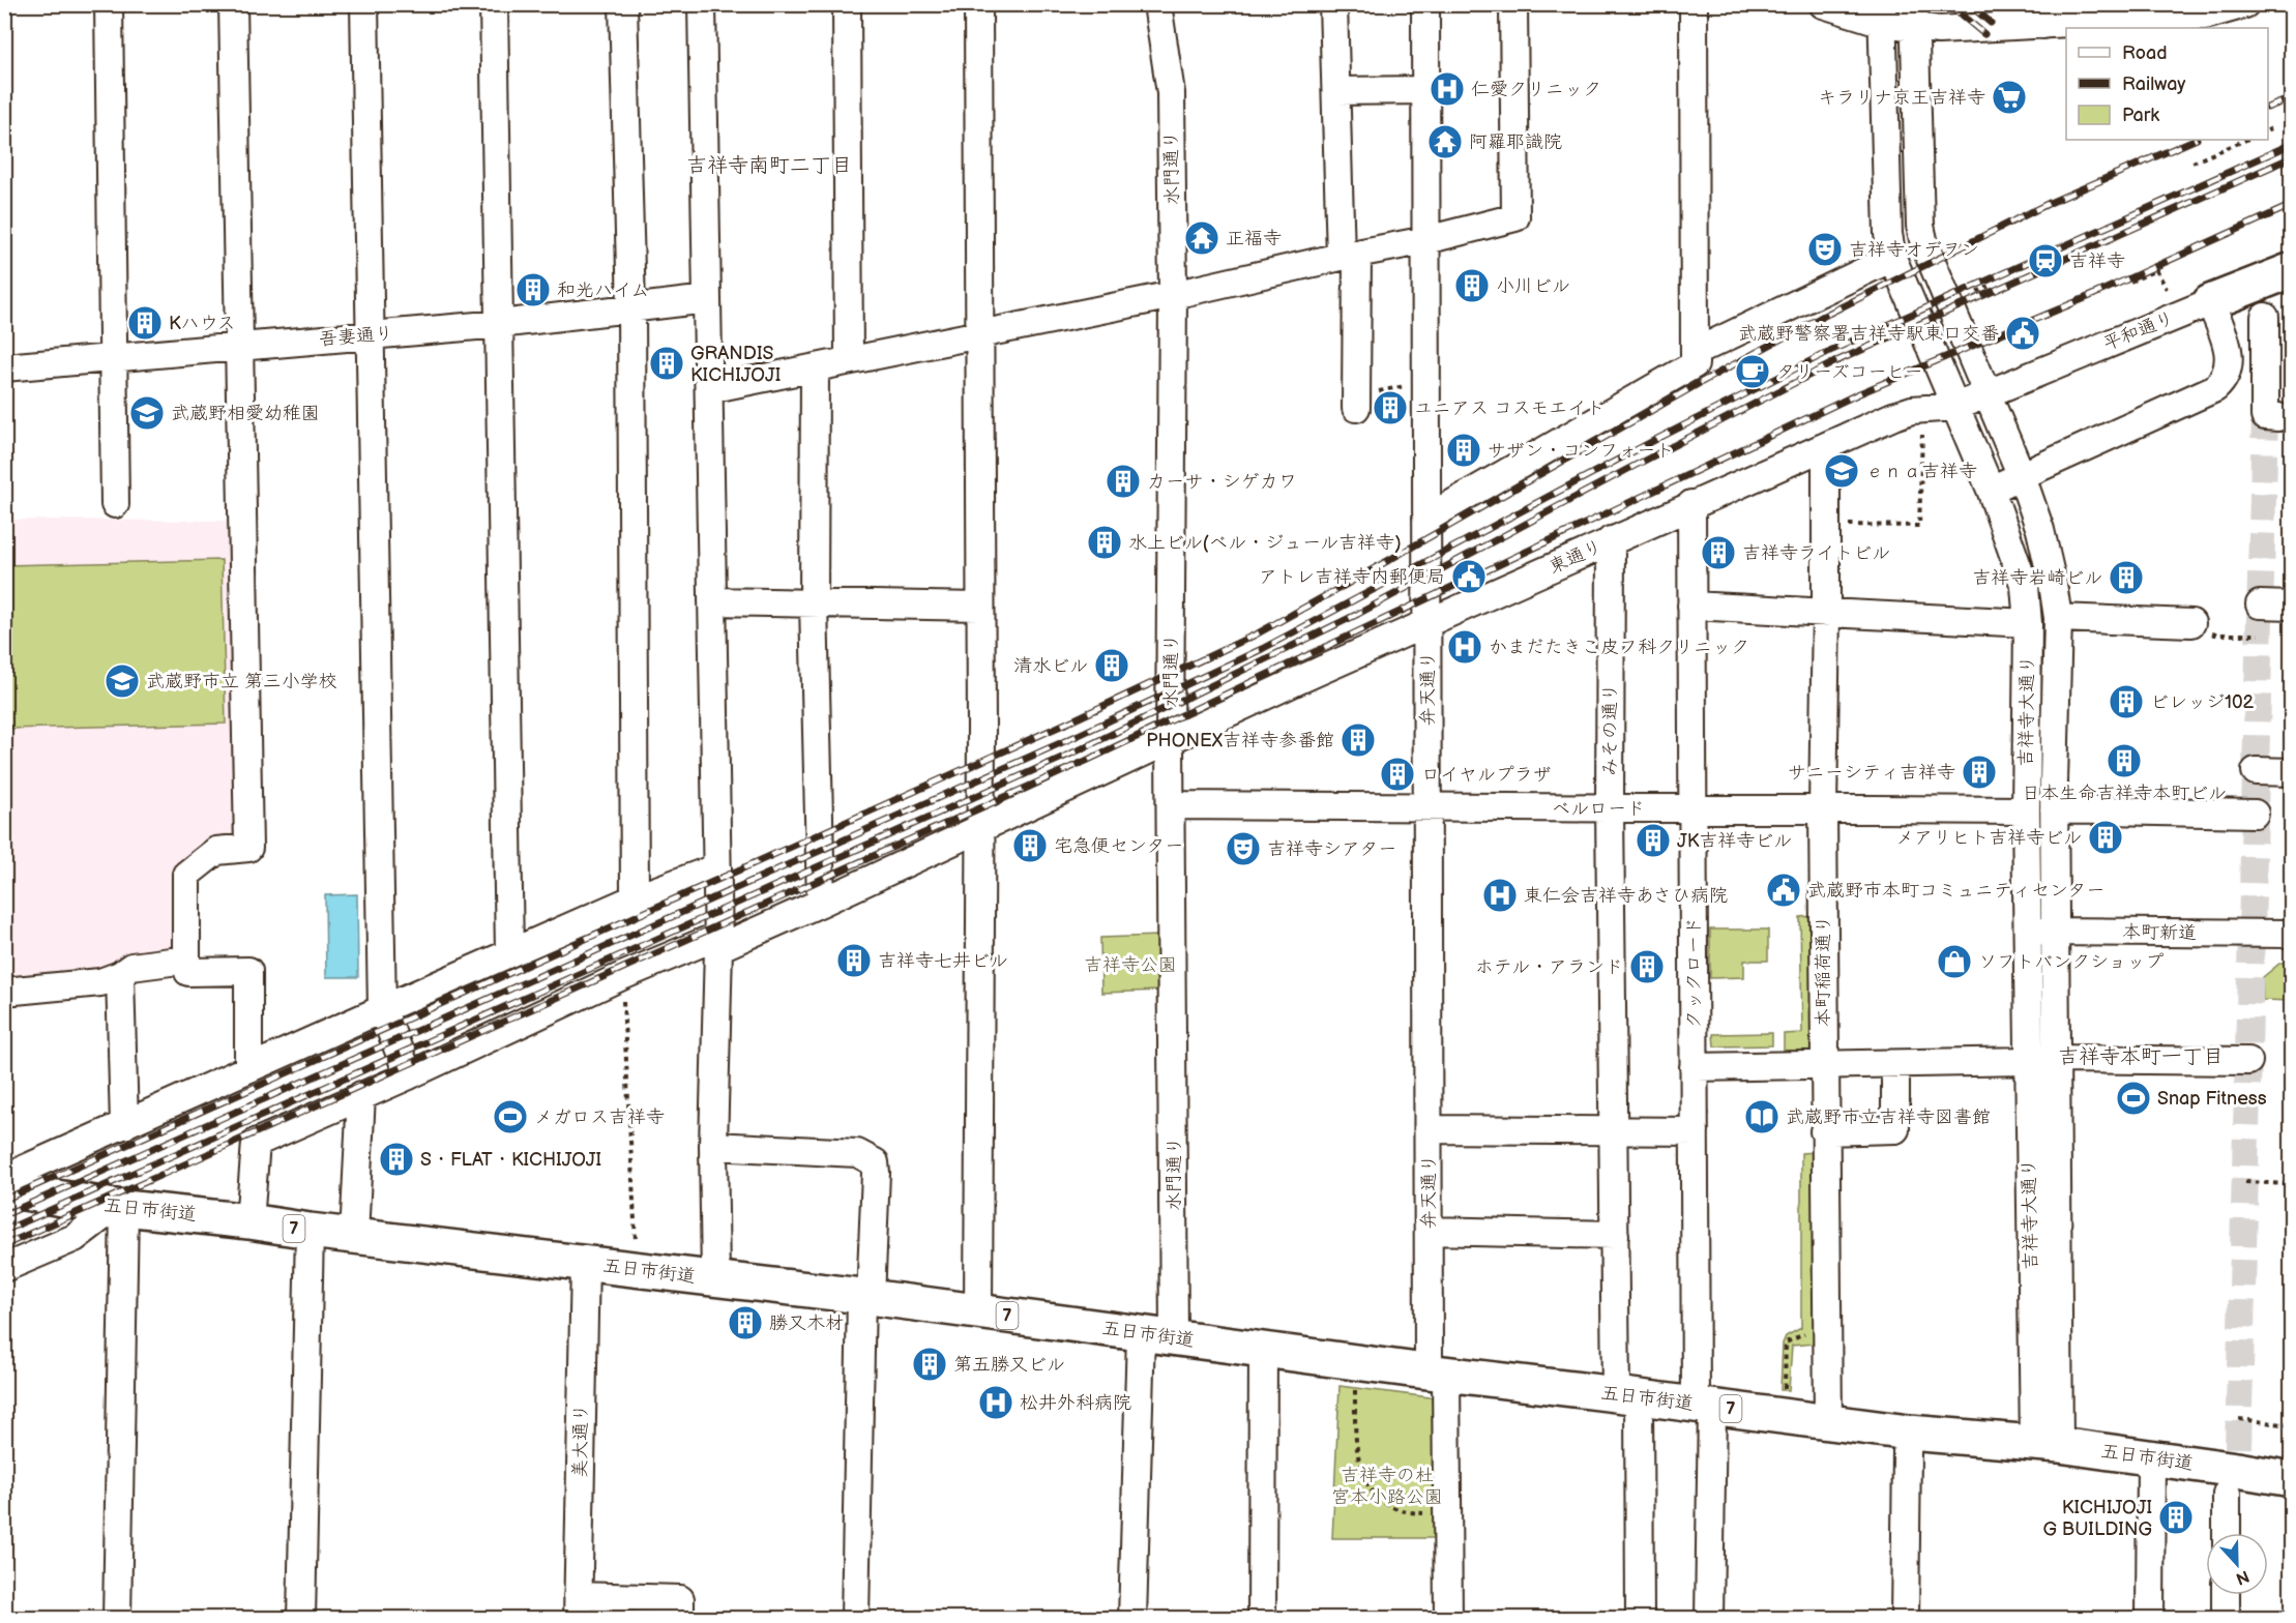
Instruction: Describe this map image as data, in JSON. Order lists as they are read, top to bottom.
{
  "streets": {
    "main road": ["平和通り", "五日市街道", "7"],
    "street": [
      "水門通り",
      "吾妻通り",
      "東通り",
      "弁天通り",
      "吉祥寺大通り",
      "みその通り",
      "ベルロード",
      "本町新道",
      "本町稲荷通り",
      "クックロード",
      "美大通り"
    ]
  },
  "crossings": [
    ["水門通り", "東通り"],
    ["水門通り", "ベルロード"],
    ["水門通り", "五日市街道"],
    ["平和通り", "東通り"],
    ["平和通り", "吉祥寺大通り"],
    ["東通り", "弁天通り"],
    ["東通り", "吉祥寺大通り"],
    ["東通り", "みその通り"],
    ["東通り", "本町稲荷通り"],
    ["東通り", "クックロード"],
    ["東通り", "五日市街道"],
    ["弁天通り", "ベルロード"],
    ["弁天通り", "五日市街道"],
    ["吉祥寺大通り", "ベルロード"],
    ["吉祥寺大通り", "本町新道"],
    ["吉祥寺大通り", "五日市街道"],
    ["みその通り", "ベルロード"],
    ["みその通り", "五日市街道"],
    ["ベルロード", "本町稲荷通り"],
    ["ベルロード", "クックロード"],
    ["本町稲荷通り", "五日市街道"],
    ["クックロード", "五日市街道"],
    ["五日市街道", "美大通り"]
  ],
  "districts": ["吉祥寺南町二丁目", "吉祥寺本町一丁目"],
  "parks": ["吉祥寺公園", "吉祥寺の杜 宮本小路公園"],
  "places": {
    "hospital": [
      "仁愛クリニック",
      "かまだたきこ皮フ科クリニック",
      "東仁会吉祥寺あさひ病院",
      "松井外科病院"
    ],
    "supermarket": ["キラリナ京王吉祥寺"],
    "temple": ["阿羅耶識院", "正福寺"],
    "theatre": ["吉祥寺オデヲン", "吉祥寺シアター"],
    "station": ["吉祥寺"],
    "building": [
      "小川ビル",
      "和光ハイム",
      "Kハウス",
      "GRANDIS KICHIJOJI",
      "ユニアス コスモエイト",
      "サザン・コンフォート",
      "カーサ・シゲカワ",
      "水上ビル(ベル・ジュール吉祥寺)",
      "吉祥寺ライトビル",
      "吉祥寺岩崎ビル",
      "清水ビル",
      "ビレッジ102",
      "PHONEX吉祥寺参番館",
      "日本生命吉祥寺本町ビル",
      "サニーシティ吉祥寺",
      "ロイヤルプラザ",
      "メアリヒト吉祥寺ビル",
      "JK吉祥寺ビル",
      "宅急便センター",
      "吉祥寺七井ビル",
      "ホテル・アランド",
      "S・FLAT・KICHIJOJI",
      "勝又木材",
      "第五勝又ビル",
      "KICHIJOJI G BUILDING"
    ],
    "public building": ["武蔵野警察署吉祥寺駅東口交番", "アトレ吉祥寺内郵便局", "武蔵野市本町コミュニティセンター"],
    "cafe": ["タリーズコーヒー"],
    "school or university": ["武蔵野相愛幼稚園", "ｅｎａ吉祥寺", "武蔵野市立 第三小学校"],
    "shop": ["ソフトバンクショップ"],
    "sports": ["Snap Fitness", "メガロス吉祥寺"],
    "library": ["武蔵野市立吉祥寺図書館"]
  },
  "legend": ["Road", "Railway", "Park"],
  "north": "bottom"
}
